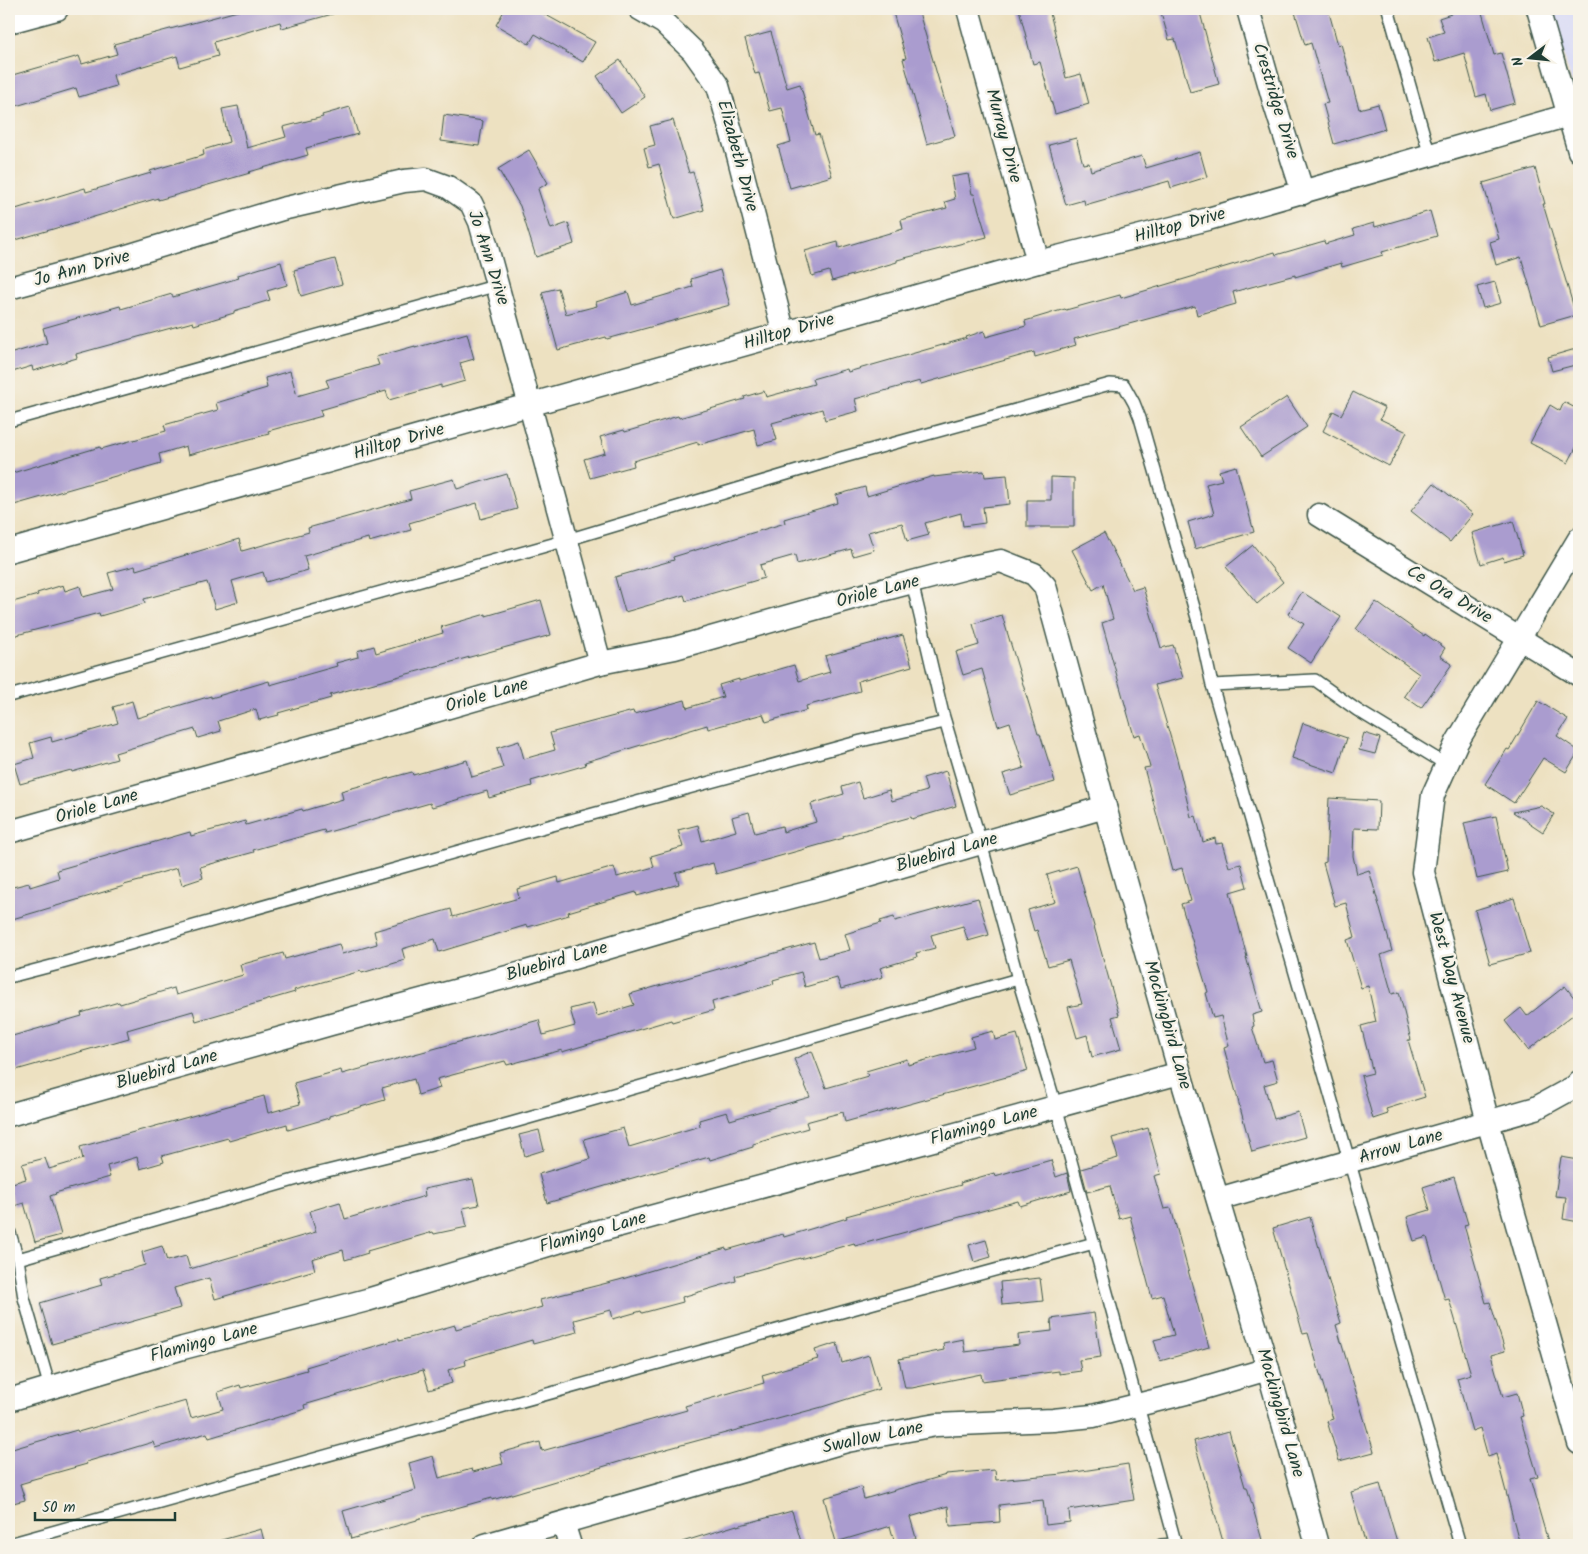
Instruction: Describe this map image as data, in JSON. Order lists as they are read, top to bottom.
{
  "streets": {
    "street": [
      "Crestridge Drive",
      "Murray Drive",
      "Elizabeth Drive",
      "Hilltop Drive",
      "Jo Ann Drive",
      "Oriole Lane",
      "Ce Ora Drive",
      "Bluebird Lane",
      "West Way Avenue",
      "Mockingbird Lane",
      "Flamingo Lane",
      "Arrow Lane",
      "Swallow Lane"
    ]
  },
  "crossings": [
    ["Crestridge Drive", "Hilltop Drive"],
    ["Murray Drive", "Hilltop Drive"],
    ["Elizabeth Drive", "Hilltop Drive"],
    ["Hilltop Drive", "Jo Ann Drive"],
    ["Jo Ann Drive", "Oriole Lane"],
    ["Oriole Lane", "Mockingbird Lane"],
    ["Ce Ora Drive", "West Way Avenue"],
    ["Bluebird Lane", "Mockingbird Lane"],
    ["West Way Avenue", "Arrow Lane"],
    ["Mockingbird Lane", "Flamingo Lane"],
    ["Mockingbird Lane", "Arrow Lane"],
    ["Mockingbird Lane", "Swallow Lane"]
  ],
  "scale_bar": "50 m",
  "north": "left"
}
